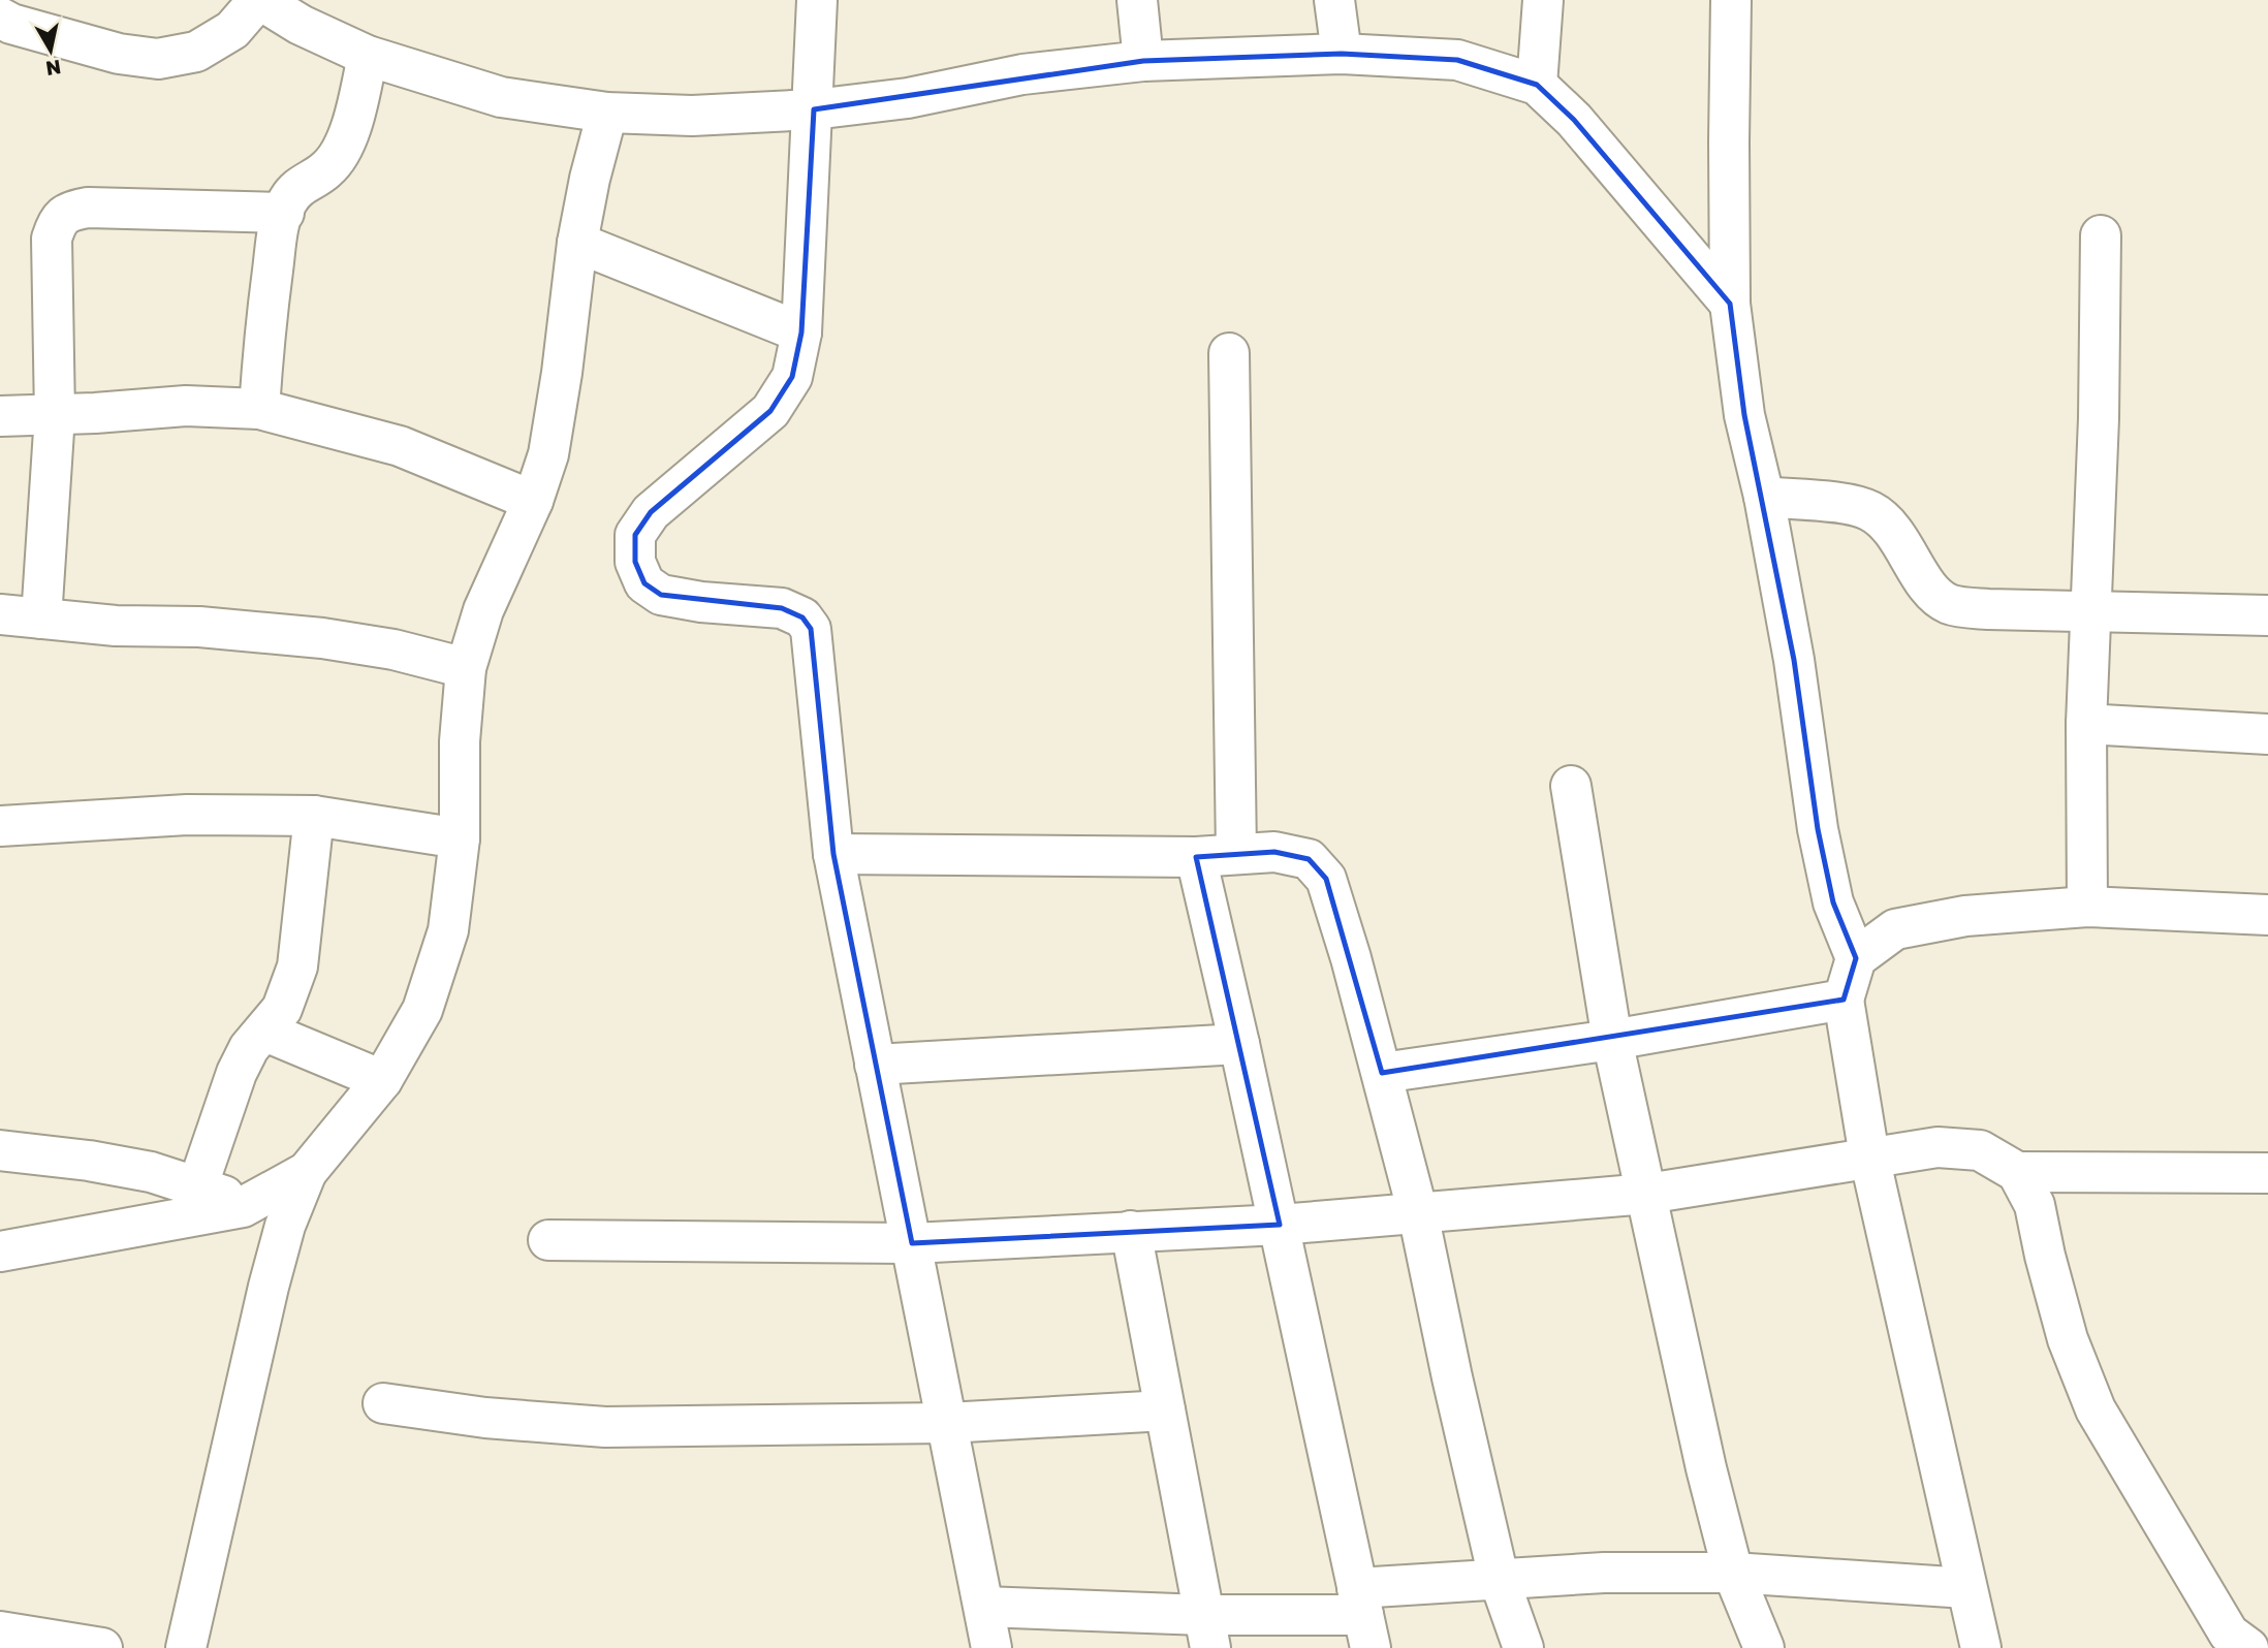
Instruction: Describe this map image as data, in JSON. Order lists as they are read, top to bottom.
{
  "north": "bottom"
}
